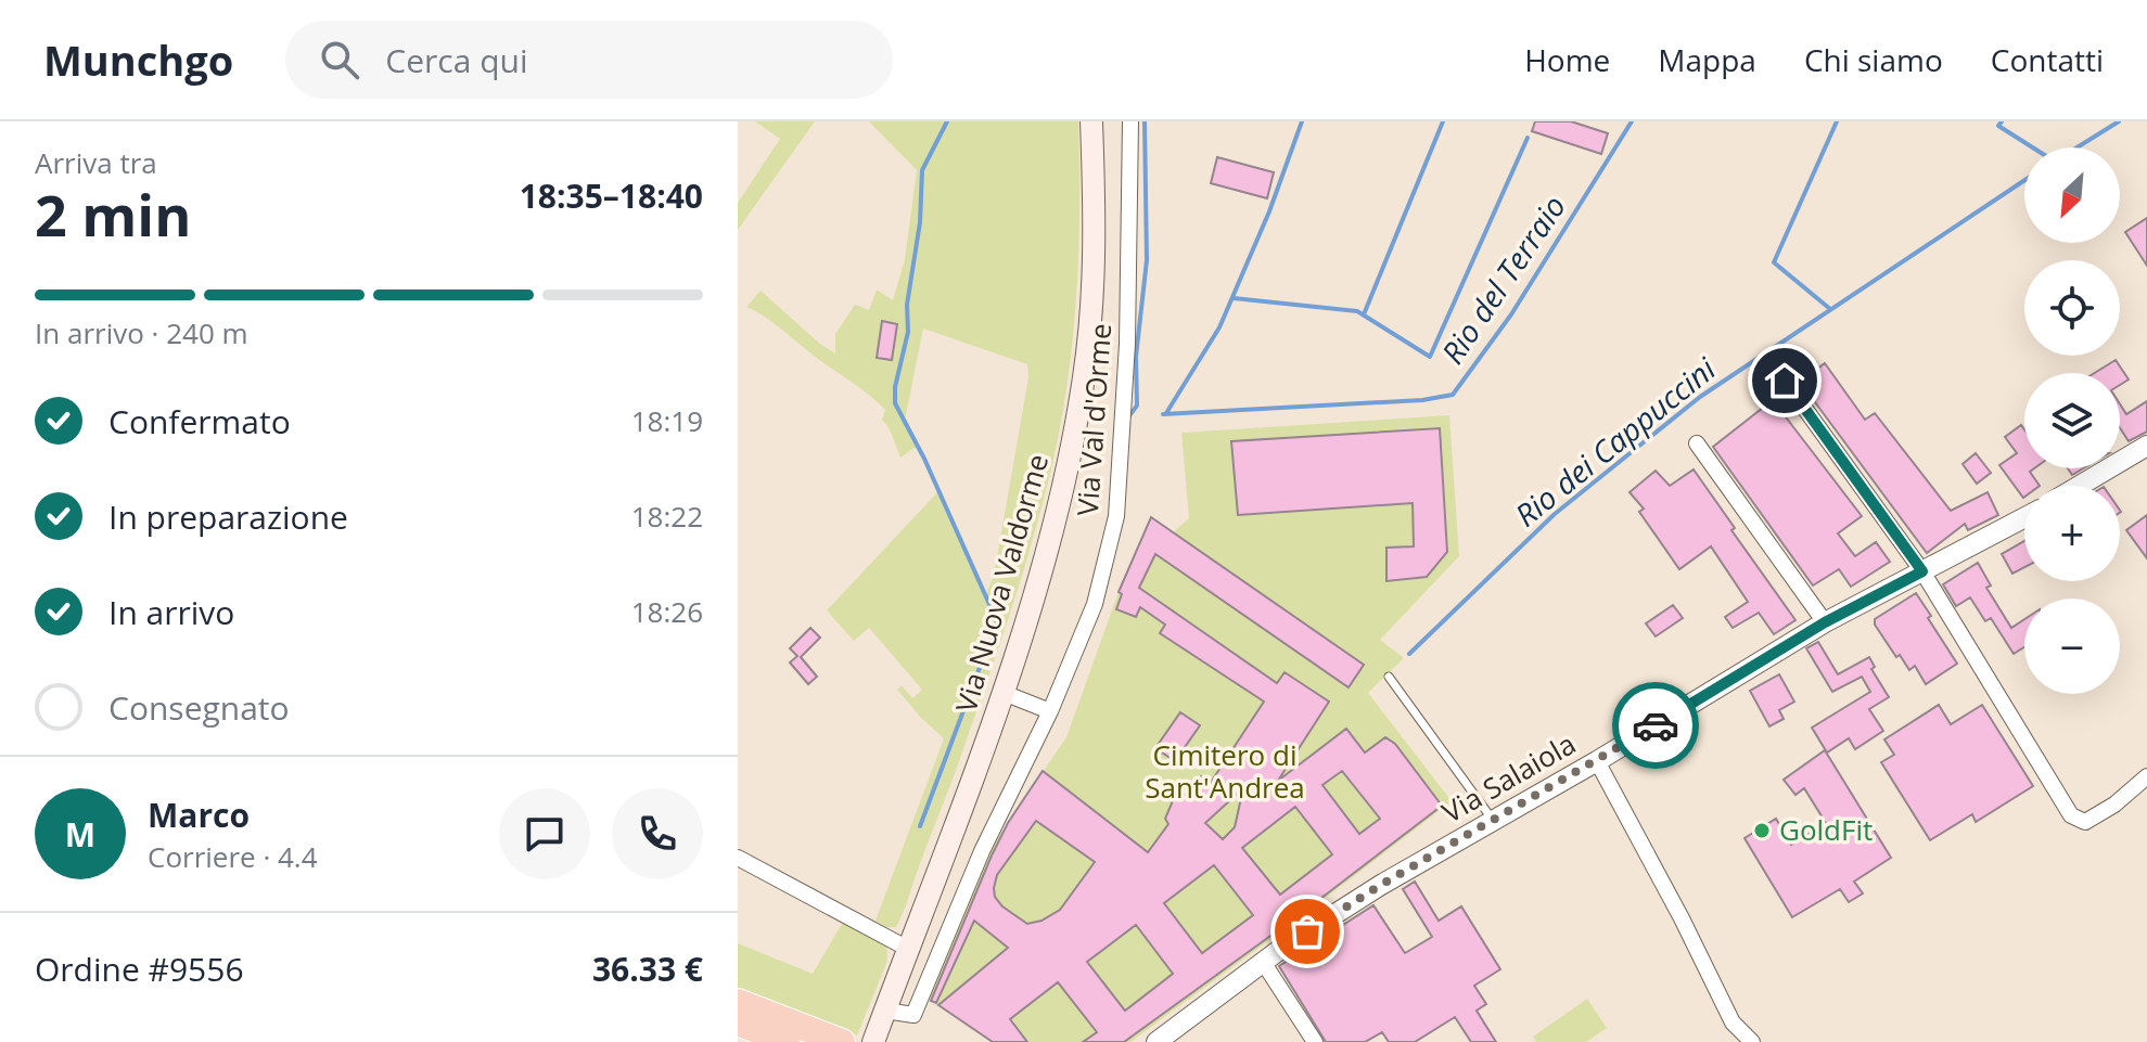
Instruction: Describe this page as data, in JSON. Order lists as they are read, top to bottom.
{
  "streets": {
    "main road": ["Via Nuova Valdorme"],
    "street": ["Via Val d'Orme", "Via Salaiola"]
  },
  "crossings": [
    ["Via Val d'Orme", "Via Nuova Valdorme"]
  ],
  "water": ["Rio del Terraio", "Rio dei Cappuccini"],
  "parks": ["Cimitero di Sant'Andrea"],
  "places": ["GoldFit"],
  "north": "bottom left",
  "page": {
    "header": "Munchgo",
    "search": "Cerca qui",
    "nav": [
      "Home",
      "Mappa",
      "Chi siamo",
      "Contatti"
    ],
    "heading": ["2 min", "Arriva tra", "18:35–18:40"],
    "panel": [
      "Marco",
      "Corriere · 4.4",
      "Ordine #9556",
      "36.33 €"
    ],
    "map_buttons": ["+", "−"],
    "bar": "In arrivo · 240 m",
    "list": [
      ["Confermato", "18:19"],
      ["In preparazione", "18:22"],
      ["In arrivo", "18:26"],
      "Consegnato"
    ],
    "round": "M"
  }
}
